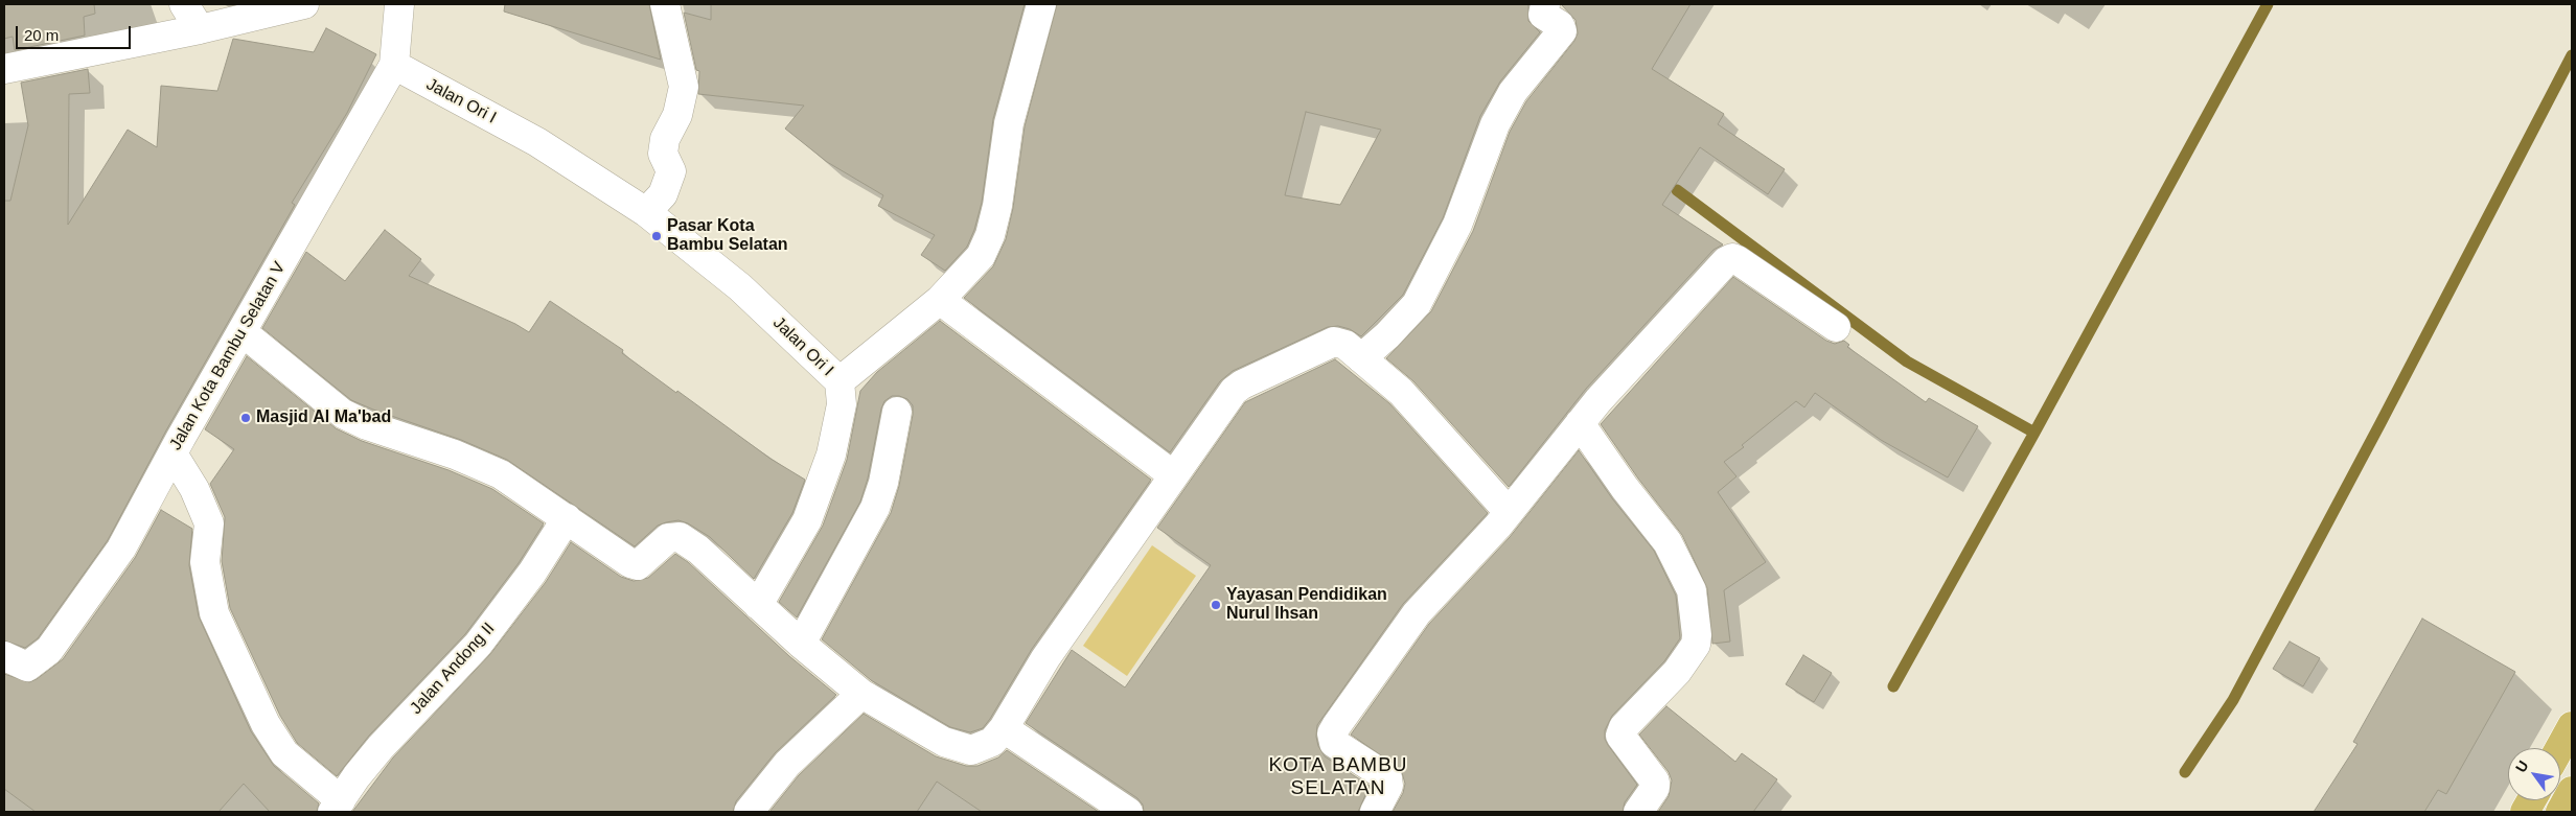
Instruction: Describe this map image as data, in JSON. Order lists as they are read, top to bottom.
{
  "streets": {
    "street": ["Jalan Ori I", "Jalan Kota Bambu Selatan V", "Jalan Andong II"]
  },
  "crossings": [
    ["Jalan Ori I", "Jalan Kota Bambu Selatan V"]
  ],
  "districts": ["KOTA BAMBU SELATAN"],
  "places": ["Pasar Kota Bambu Selatan", "Masjid Al Ma'bad", "Yayasan Pendidikan Nurul Ihsan"],
  "scale_bar": "20 m",
  "north": "top left"
}
